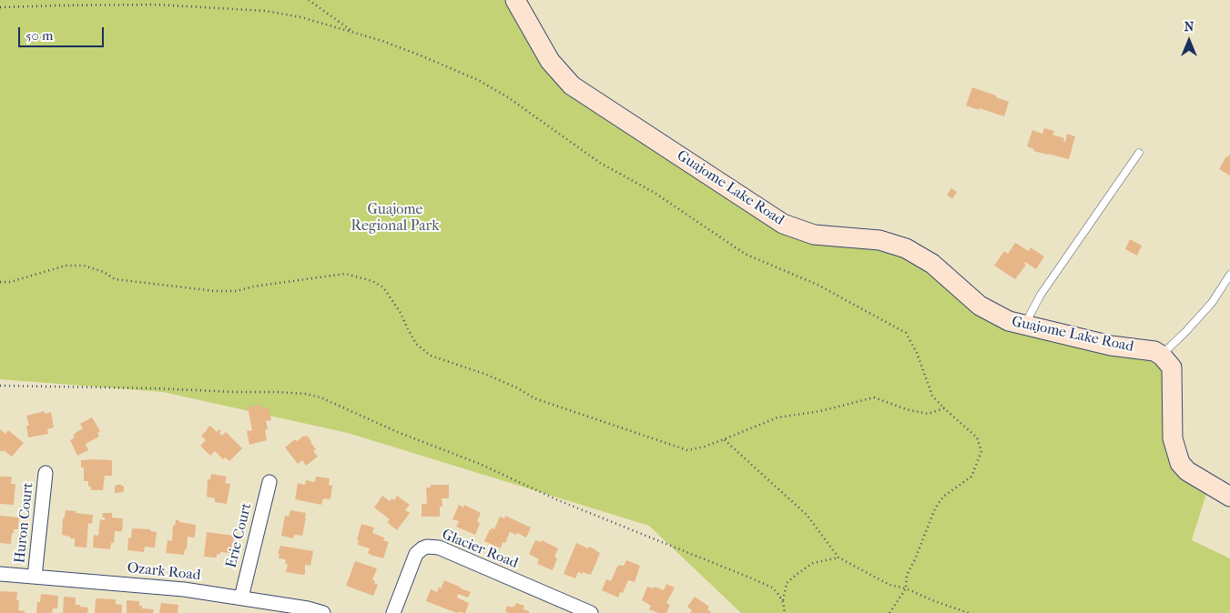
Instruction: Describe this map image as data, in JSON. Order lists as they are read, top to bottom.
{
  "streets": {
    "street": [
      "Guajome Lake Road",
      "Huron Court",
      "Erie Court",
      "Glacier Road",
      "Ozark Road"
    ]
  },
  "crossings": [
    ["Huron Court", "Ozark Road"],
    ["Erie Court", "Ozark Road"]
  ],
  "parks": ["Guajome Regional Park"],
  "scale_bar": "50 m",
  "north": "top"
}
